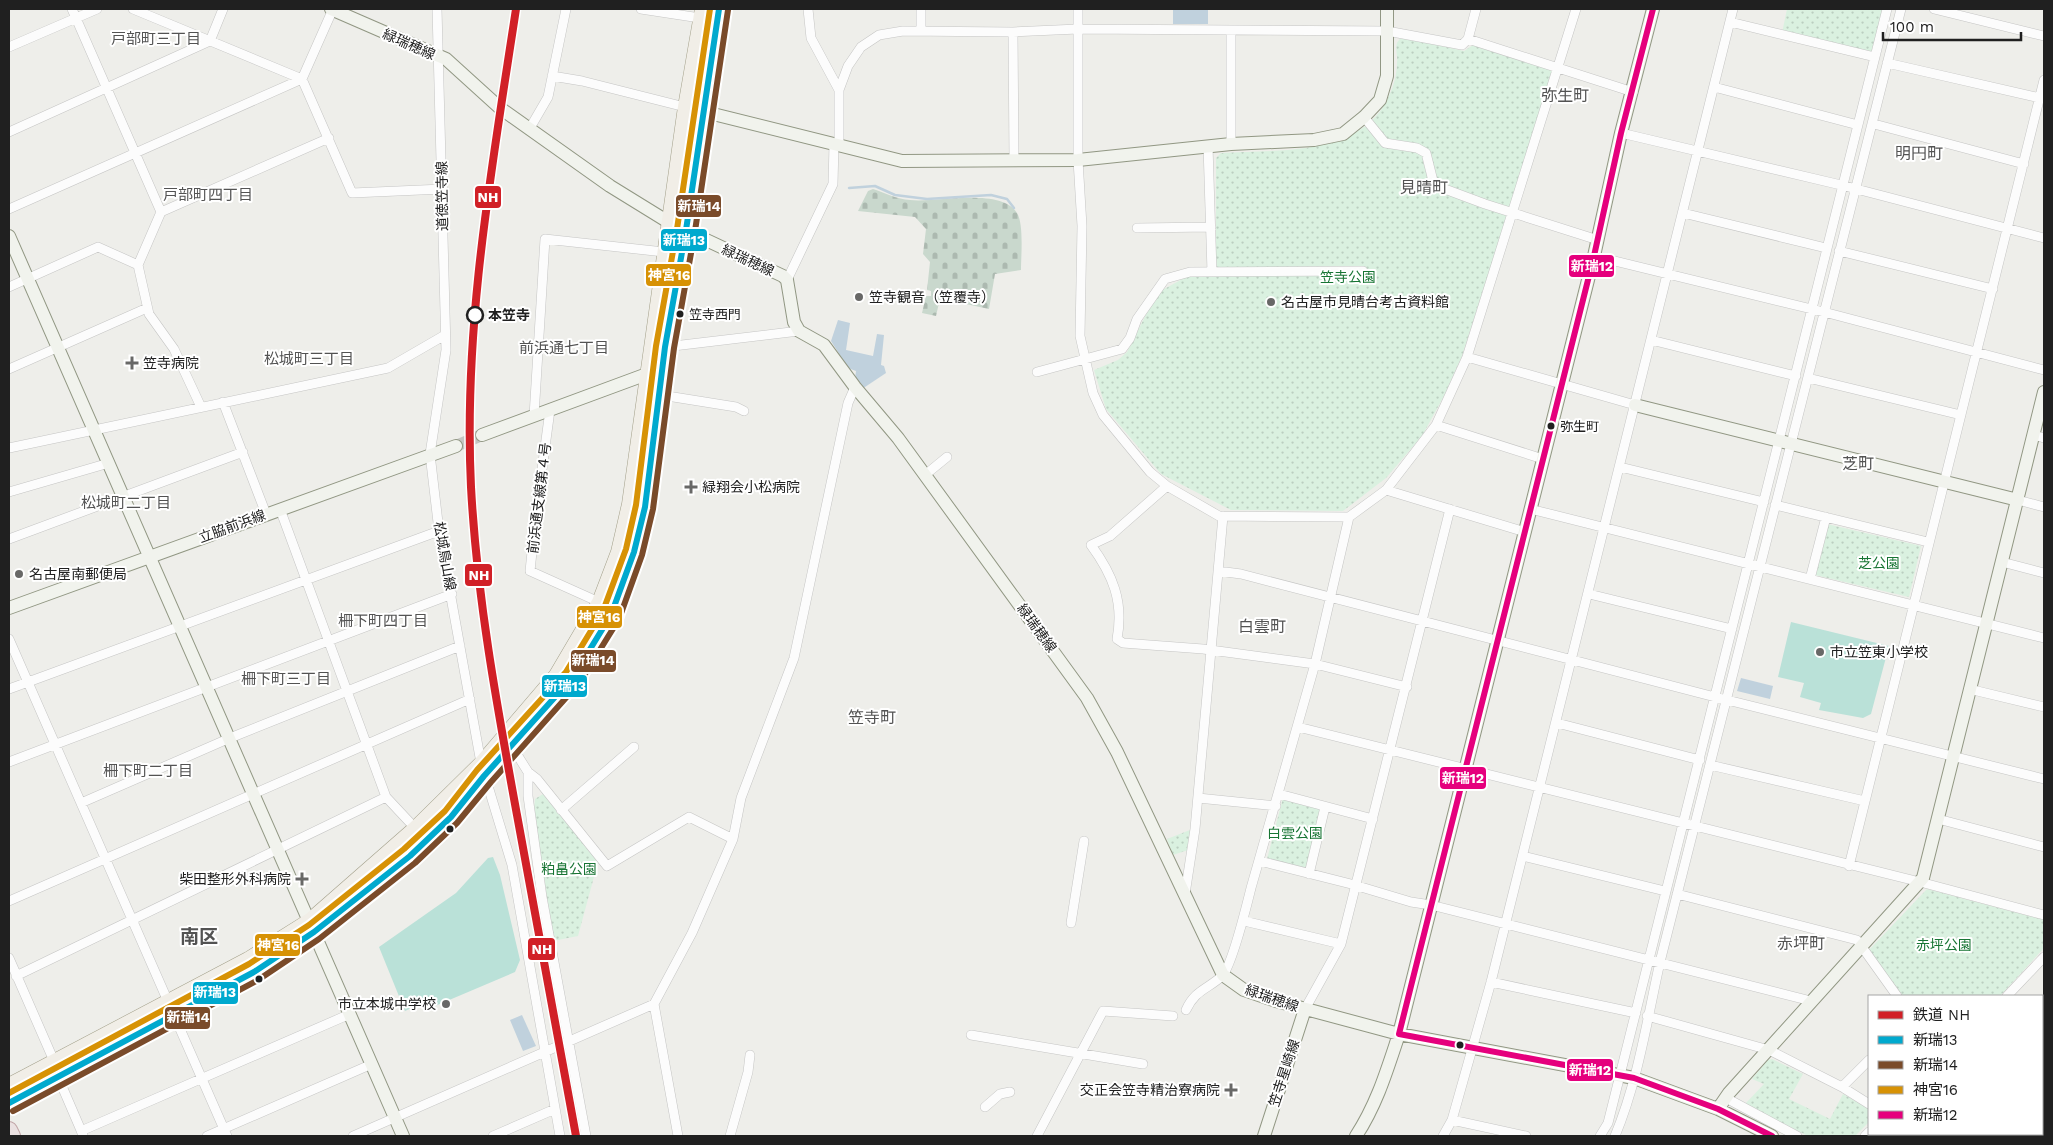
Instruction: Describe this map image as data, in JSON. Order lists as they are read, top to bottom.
{
  "streets": {
    "street": [
      "緑瑞穂線",
      "道徳笠寺線",
      "前浜通支線第４号",
      "立脇前浜線",
      "松城鳥山線",
      "笠寺星崎線"
    ]
  },
  "crossings": [
    ["緑瑞穂線", "道徳笠寺線"],
    ["緑瑞穂線", "笠寺星崎線"],
    ["道徳笠寺線", "松城鳥山線"],
    ["立脇前浜線", "松城鳥山線"]
  ],
  "districts": [
    "戸部町三丁目",
    "弥生町",
    "明円町",
    "見晴町",
    "戸部町四丁目",
    "前浜通七丁目",
    "松城町三丁目",
    "芝町",
    "松城町二丁目",
    "柵下町四丁目",
    "白雲町",
    "柵下町三丁目",
    "笠寺町",
    "柵下町二丁目",
    "南区",
    "赤坪町"
  ],
  "parks": [
    "笠寺公園",
    "芝公園",
    "白雲公園",
    "粕畠公園",
    "赤坪公園"
  ],
  "places": {
    "other": [
      "笠寺観音（笠覆寺）",
      "名古屋市見晴台考古資料館",
      "笠寺西門",
      "本笠寺",
      "弥生町",
      "名古屋南郵便局",
      "市立笠東小学校",
      "市立本城中学校"
    ],
    "health": [
      "笠寺病院",
      "緑翔会小松病院",
      "柴田整形外科病院",
      "交正会笠寺精治寮病院"
    ]
  },
  "lines": [
    "rail line NH",
    "transit line 新瑞13",
    "transit line 神宮16",
    "transit line 新瑞12",
    "transit line 新瑞14"
  ],
  "legend": [
    "鉄道 NH",
    "新瑞13",
    "新瑞14",
    "神宮16",
    "新瑞12"
  ],
  "scale_bar": "100 m"
}
